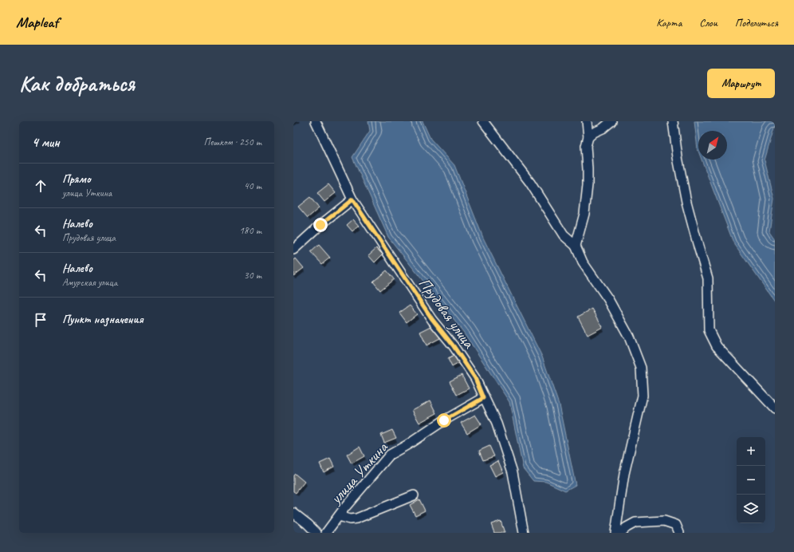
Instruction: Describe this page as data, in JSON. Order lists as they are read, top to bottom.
{
  "streets": {
    "street": ["Прудовая улица", "улица Уткина"]
  },
  "crossings": [
    ["Прудовая улица", "улица Уткина"]
  ],
  "north": "top right",
  "page": {
    "header": "Mapleaf",
    "nav": ["Карта", "Слои", "Поделиться"],
    "buttons": "Маршрут",
    "title": "Как добраться",
    "heading": ["4 мин", "Пешком · 250 m"],
    "list": [
      ["Прямо", "улица Уткина", "40 m"],
      ["Налево", "Прудовая улица", "180 m"],
      ["Налево", "Амурская улица", "30 m"],
      "Пункт назначения"
    ],
    "map_buttons": ["+", "−"]
  }
}
